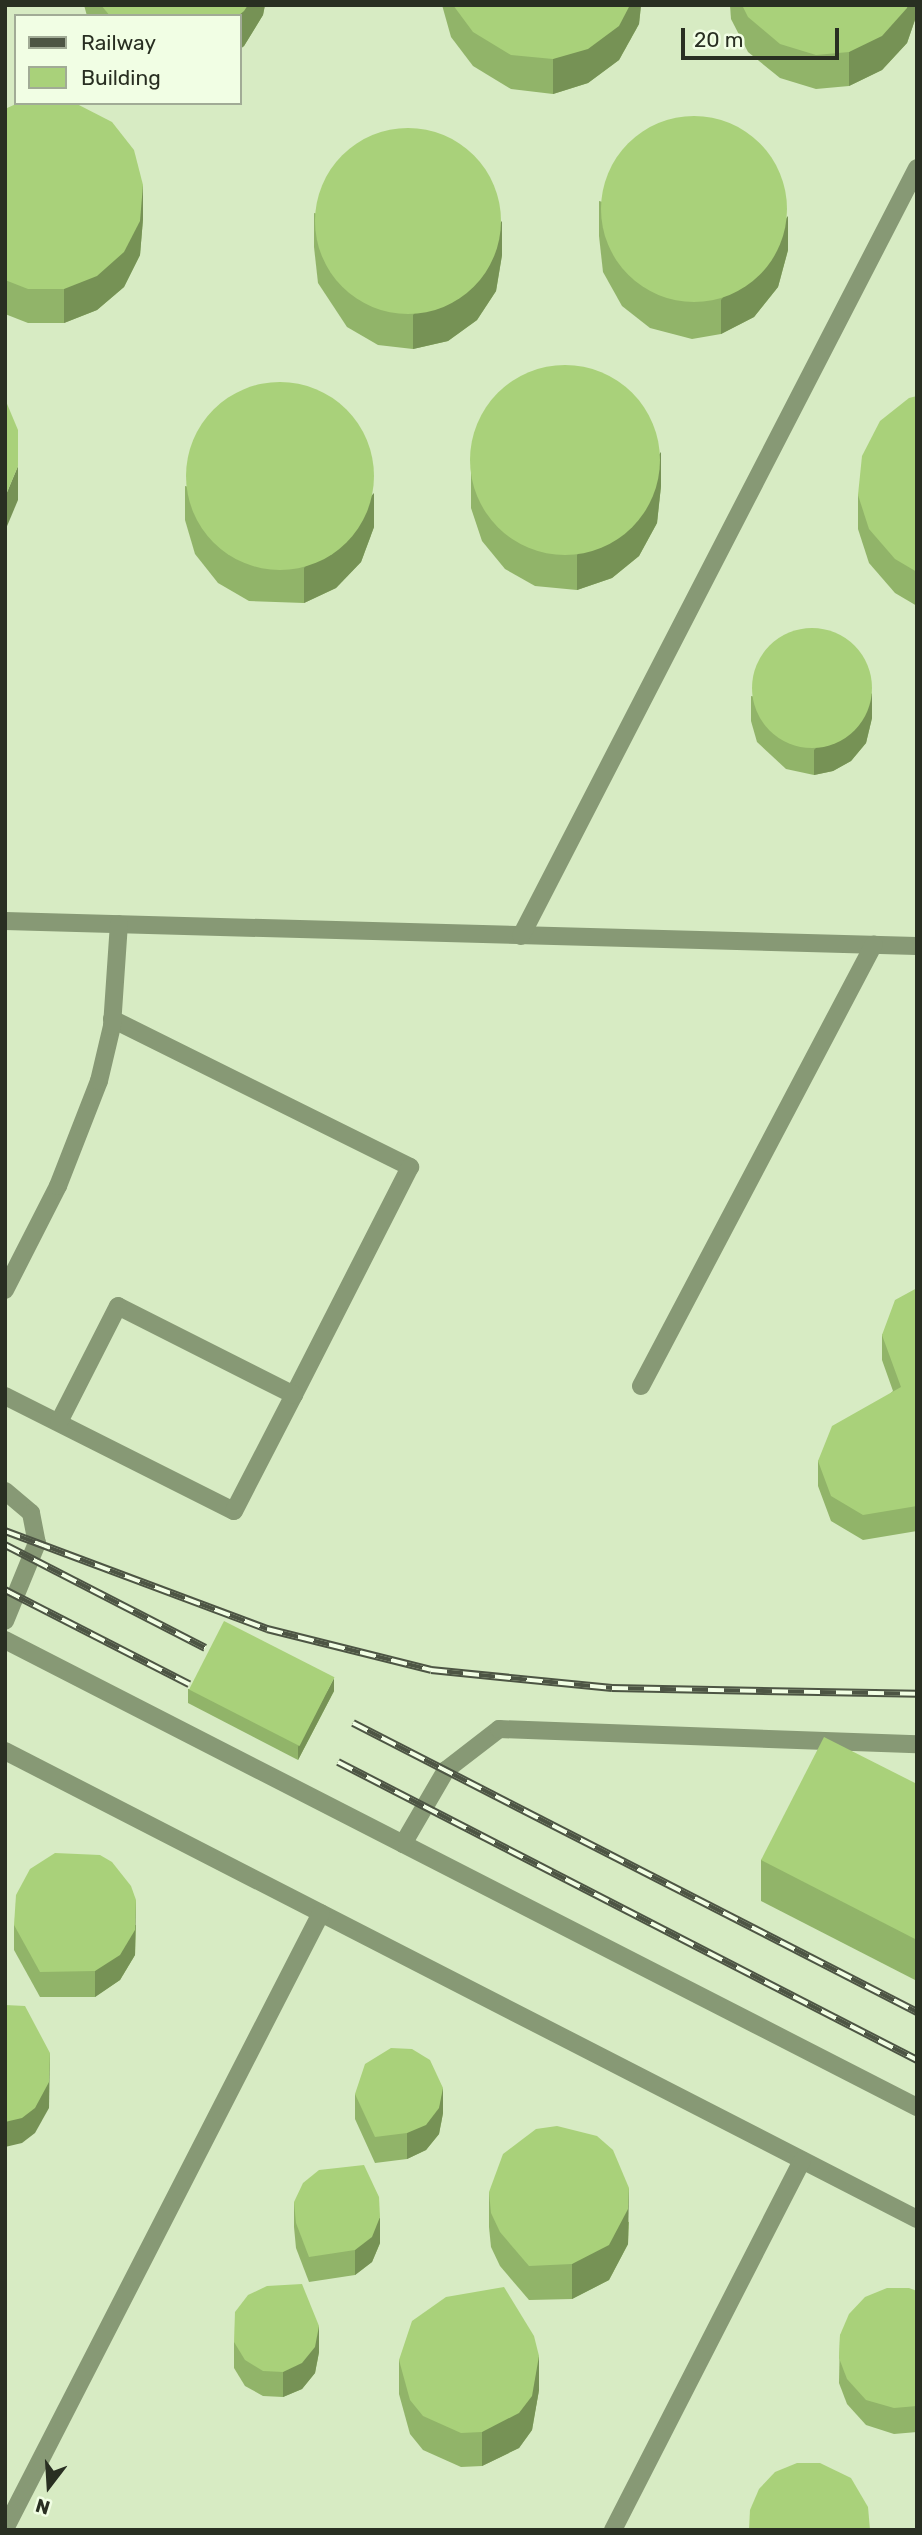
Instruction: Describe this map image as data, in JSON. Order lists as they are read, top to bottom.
{
  "legend": ["Railway", "Building"],
  "scale_bar": "20 m",
  "north": "bottom"
}
